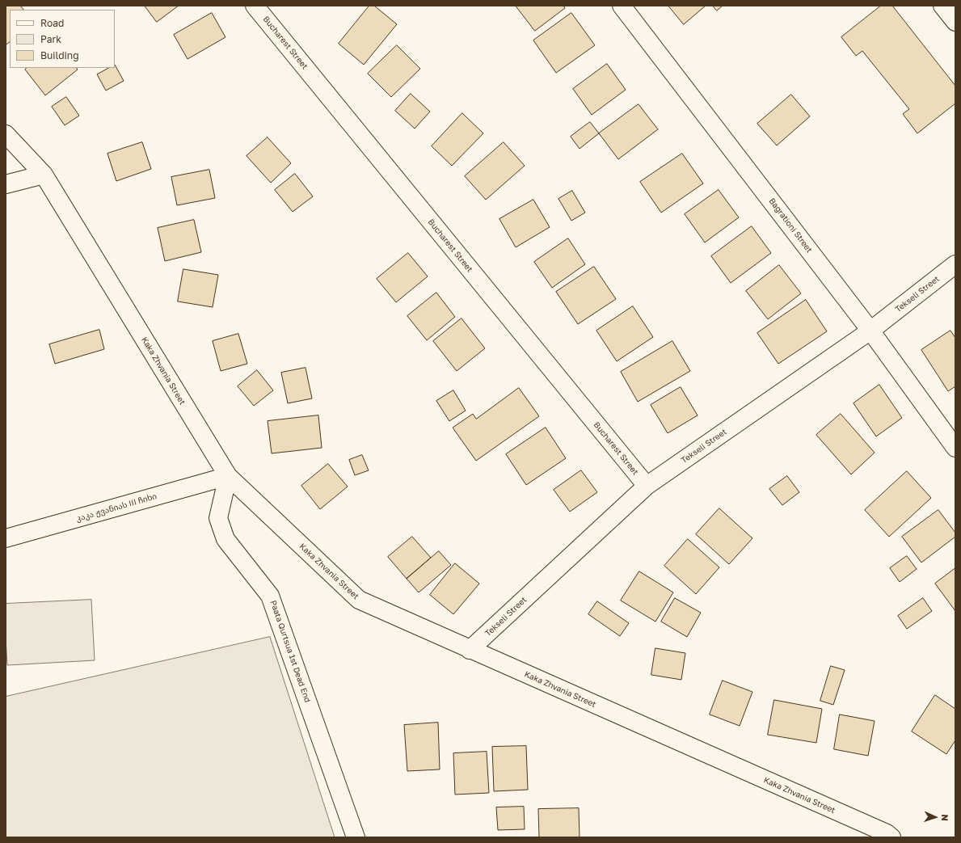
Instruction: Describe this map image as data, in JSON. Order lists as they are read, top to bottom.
{
  "streets": {
    "street": [
      "Bucharest Street",
      "Bagrationi Street",
      "Tekseli Street",
      "Kaka Zhvania Street",
      "კაკა ჟვანიას III ჩიხი",
      "Paata Qurtsua 1st Dead End"
    ]
  },
  "crossings": [
    ["Bucharest Street", "Tekseli Street"],
    ["Bagrationi Street", "Tekseli Street"],
    ["Tekseli Street", "Kaka Zhvania Street"],
    ["Kaka Zhvania Street", "კაკა ჟვანიას III ჩიხი"],
    ["Kaka Zhvania Street", "Paata Qurtsua 1st Dead End"],
    ["კაკა ჟვანიას III ჩიხი", "Paata Qurtsua 1st Dead End"]
  ],
  "legend": ["Road", "Park", "Building"],
  "north": "right"
}
